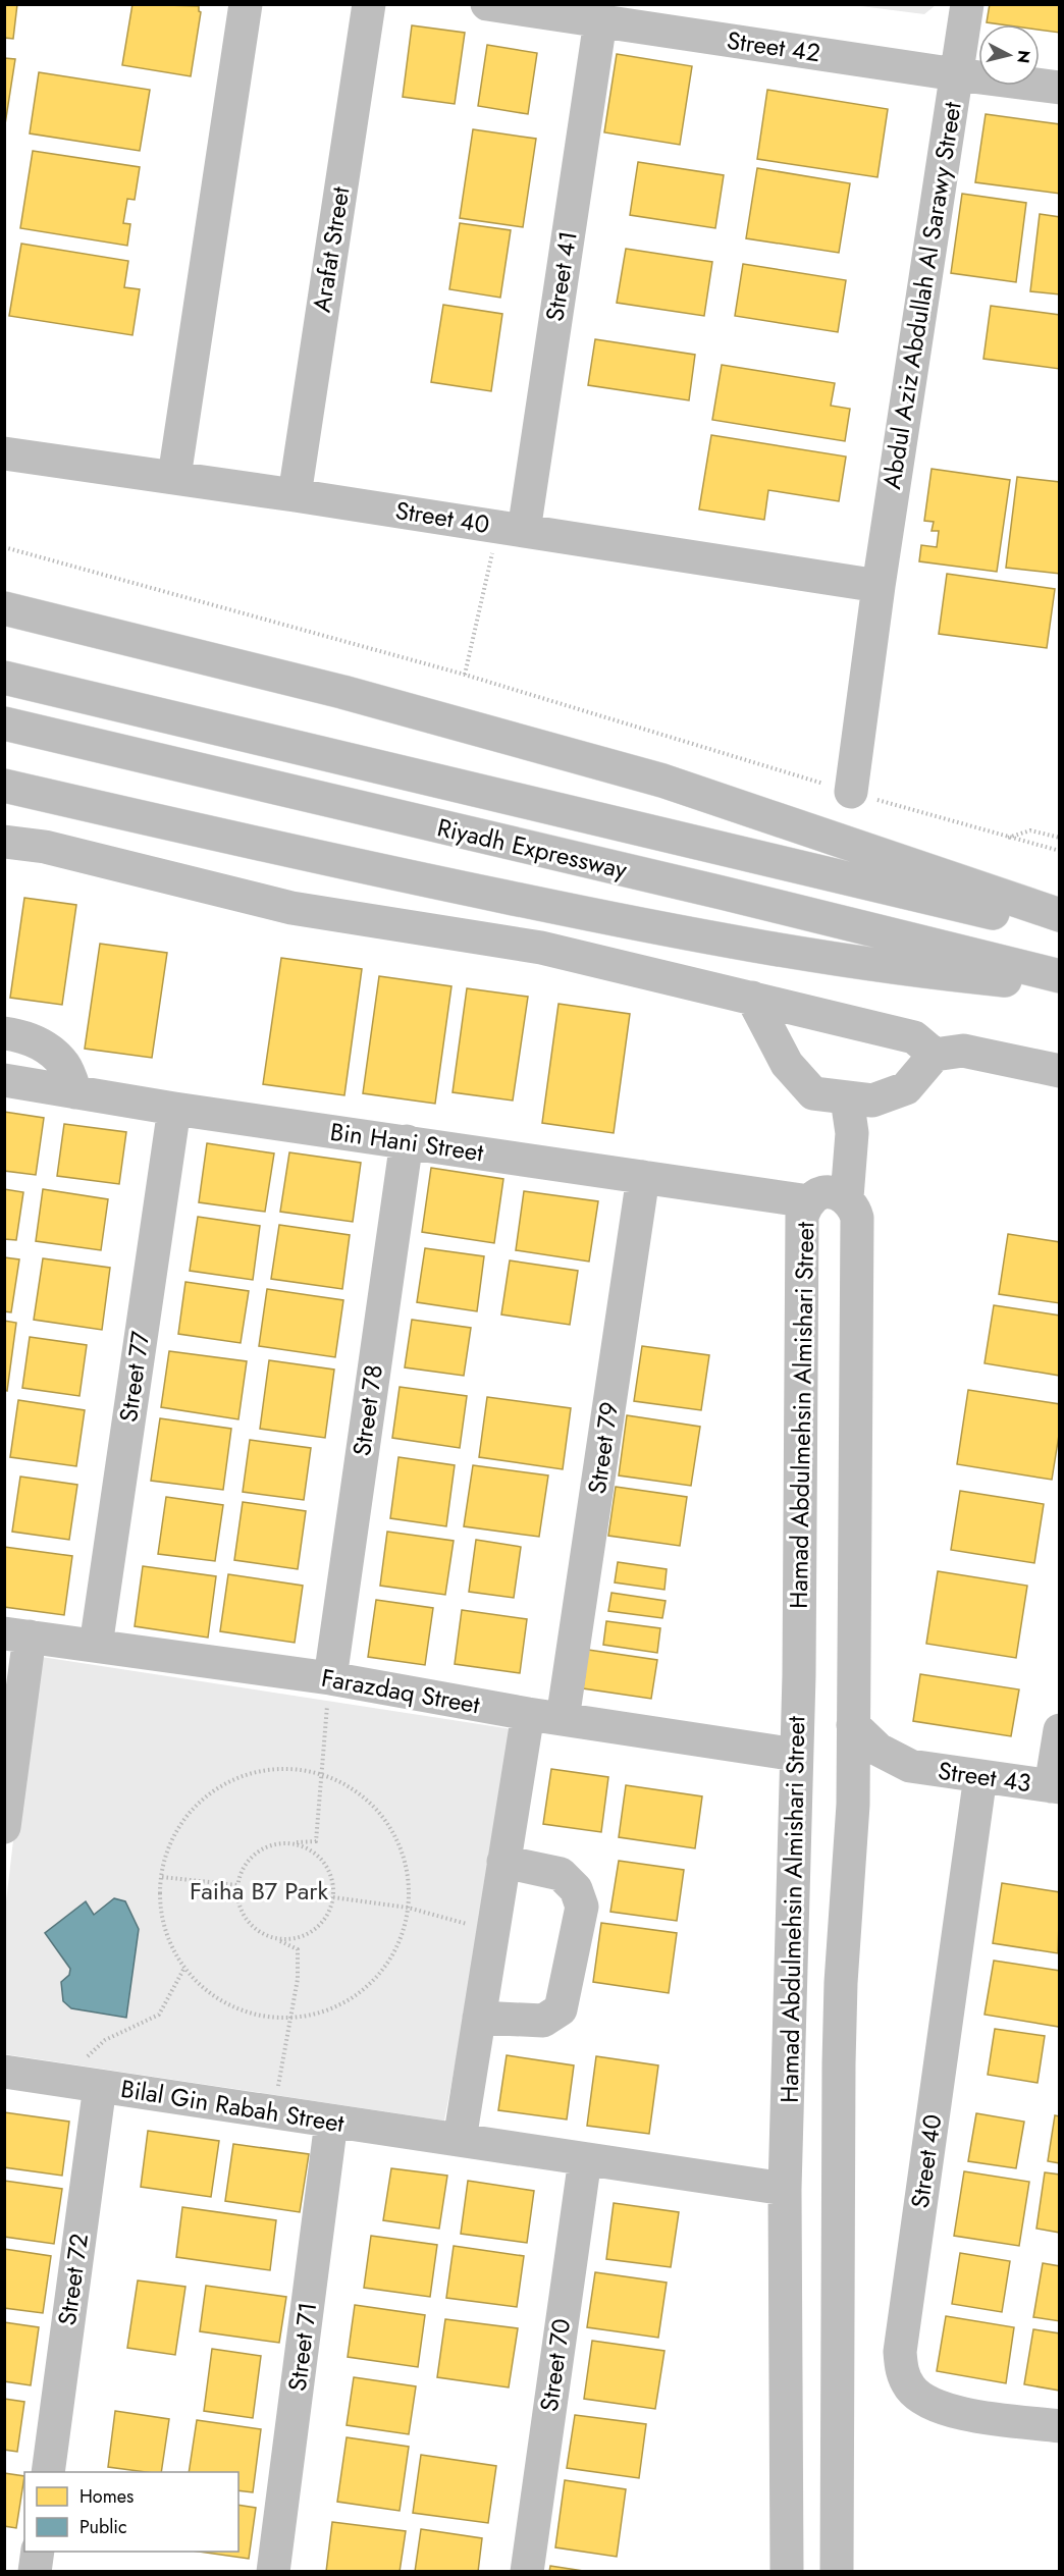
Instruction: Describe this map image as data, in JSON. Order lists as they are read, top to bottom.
{
  "streets": {
    "highway": ["Riyadh Expressway"],
    "street": [
      "Street 42",
      "Arafat Street",
      "Street 41",
      "Abdul Aziz Abdullah Al Sarawy Street",
      "Street 40",
      "Bin Hani Street",
      "Street 77",
      "Street 78",
      "Hamad Abdulmehsin Almishari Street",
      "Street 79",
      "Farazdaq Street",
      "Street 43",
      "Bilal Gin Rabah Street",
      "Street 72",
      "Street 71",
      "Street 70"
    ]
  },
  "crossings": [
    ["Street 42", "Street 41"],
    ["Street 42", "Abdul Aziz Abdullah Al Sarawy Street"],
    ["Arafat Street", "Street 40"],
    ["Street 41", "Street 40"],
    ["Abdul Aziz Abdullah Al Sarawy Street", "Street 40"],
    ["Street 40", "Street 43"],
    ["Bin Hani Street", "Street 77"],
    ["Bin Hani Street", "Street 78"],
    ["Bin Hani Street", "Hamad Abdulmehsin Almishari Street"],
    ["Bin Hani Street", "Street 79"],
    ["Street 77", "Farazdaq Street"],
    ["Street 78", "Farazdaq Street"],
    ["Hamad Abdulmehsin Almishari Street", "Farazdaq Street"],
    ["Hamad Abdulmehsin Almishari Street", "Street 43"],
    ["Hamad Abdulmehsin Almishari Street", "Bilal Gin Rabah Street"],
    ["Street 79", "Farazdaq Street"],
    ["Bilal Gin Rabah Street", "Street 72"],
    ["Bilal Gin Rabah Street", "Street 71"],
    ["Bilal Gin Rabah Street", "Street 70"]
  ],
  "parks": ["Faiha B7 Park"],
  "legend": ["Homes", "Public"],
  "north": "right"
}
